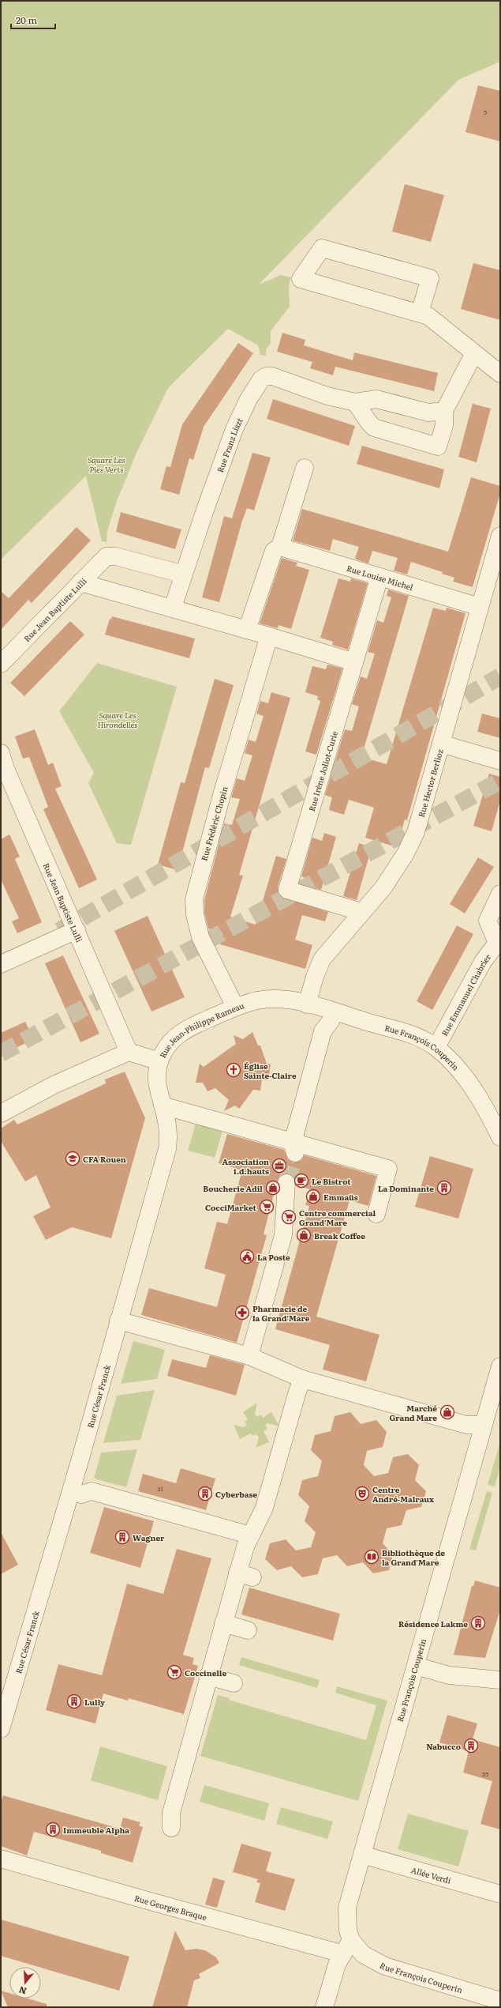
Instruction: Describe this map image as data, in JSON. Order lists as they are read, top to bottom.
{
  "streets": {
    "street": [
      "Rue Franz Liszt",
      "Rue Louise Michel",
      "Rue Jean Baptiste Lulli",
      "Rue Irène Joliot-Curie",
      "Rue Hector Berlioz",
      "Rue Frédéric Chopin",
      "Rue Emmanuel Chabrier",
      "Rue Jean-Philippe Rameau",
      "Rue François Couperin",
      "Rue César Franck",
      "Allée Verdi",
      "Rue Georges Braque"
    ]
  },
  "crossings": [
    ["Rue Franz Liszt", "Rue Jean Baptiste Lulli"],
    ["Rue Louise Michel", "Rue Irène Joliot-Curie"],
    ["Rue Louise Michel", "Rue Hector Berlioz"],
    ["Rue Jean Baptiste Lulli", "Rue Jean-Philippe Rameau"],
    ["Rue Irène Joliot-Curie", "Rue Hector Berlioz"],
    ["Rue Hector Berlioz", "Rue Jean-Philippe Rameau"],
    ["Rue Hector Berlioz", "Rue François Couperin"],
    ["Rue Frédéric Chopin", "Rue Jean-Philippe Rameau"],
    ["Rue Emmanuel Chabrier", "Rue François Couperin"],
    ["Rue Jean-Philippe Rameau", "Rue François Couperin"],
    ["Rue Jean-Philippe Rameau", "Rue César Franck"],
    ["Rue François Couperin", "Allée Verdi"],
    ["Rue François Couperin", "Rue Georges Braque"]
  ],
  "parks": ["Square Les Pies Verts", "Square Les Hirondelles"],
  "places": {
    "church": ["Église Sainte-Claire"],
    "school or university": ["CFA Rouen"],
    "office": ["Association i.d.hauts"],
    "cafe": ["Le Bistrot"],
    "shop": [
      "Boucherie Adil",
      "Emmaüs",
      "Break Coffee",
      "Marché Grand Mare"
    ],
    "building": [
      "La Dominante",
      "Cyberbase",
      "Wagner",
      "Résidence Lakme",
      "Lully",
      "Nabucco",
      "Immeuble Alpha"
    ],
    "supermarket": ["CocciMarket", "Centre commercial Grand'Mare", "Coccinelle"],
    "public building": ["La Poste"],
    "pharmacy": ["Pharmacie de la Grand'Mare"],
    "theatre": ["Centre André-Malraux"],
    "library": ["Bibliothèque de la Grand'Mare"]
  },
  "house_numbers": ["5", "31", "35"],
  "scale_bar": "20 m",
  "north": "bottom"
}
